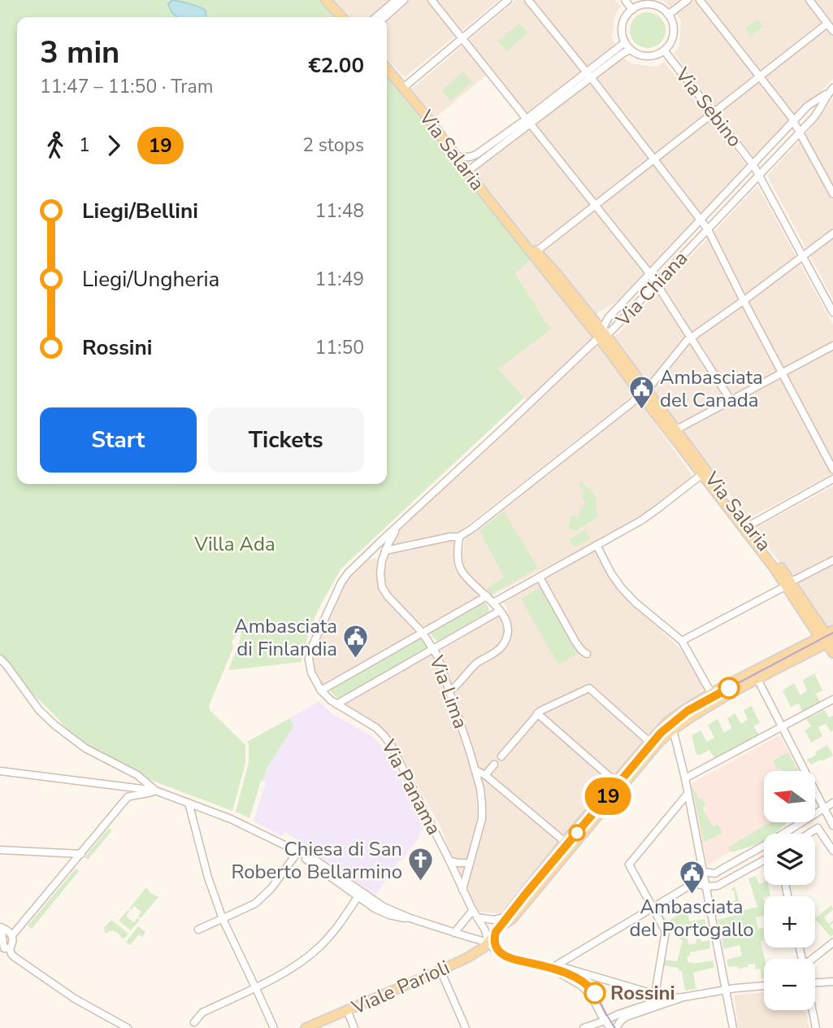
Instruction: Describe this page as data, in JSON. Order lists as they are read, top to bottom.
{
  "streets": {
    "main road": ["Via Salaria", "Viale Parioli"],
    "street": [
      "Via Sebino",
      "Via Chiana",
      "Via Lima",
      "Via Panama"
    ]
  },
  "crossings": [
    ["Via Sebino", "Via Chiana"],
    ["Via Salaria", "Via Chiana"],
    ["Via Lima", "Via Panama"],
    ["Via Panama", "Viale Parioli"]
  ],
  "parks": ["Villa Ada"],
  "places": {
    "public building": ["Ambasciata del Canada", "Ambasciata di Finlandia", "Ambasciata del Portogallo"],
    "church": ["Chiesa di San Roberto Bellarmino"],
    "other": ["Rossini"]
  },
  "lines": ["tram line 19"],
  "north": "left",
  "page": {
    "on_map": "19",
    "heading": ["3 min", "11:47 – 11:50 · Tram", "€2.00"],
    "legs": ["1", "19", "2 stops"],
    "list": [
      {
        "name": "Liegi/Bellini",
        "value": "11:48"
      },
      {
        "name": "Liegi/Ungheria",
        "value": "11:49"
      },
      {
        "name": "Rossini",
        "value": "11:50"
      }
    ],
    "buttons": ["Start", "Tickets"],
    "map_buttons": ["+", "−"]
  }
}
